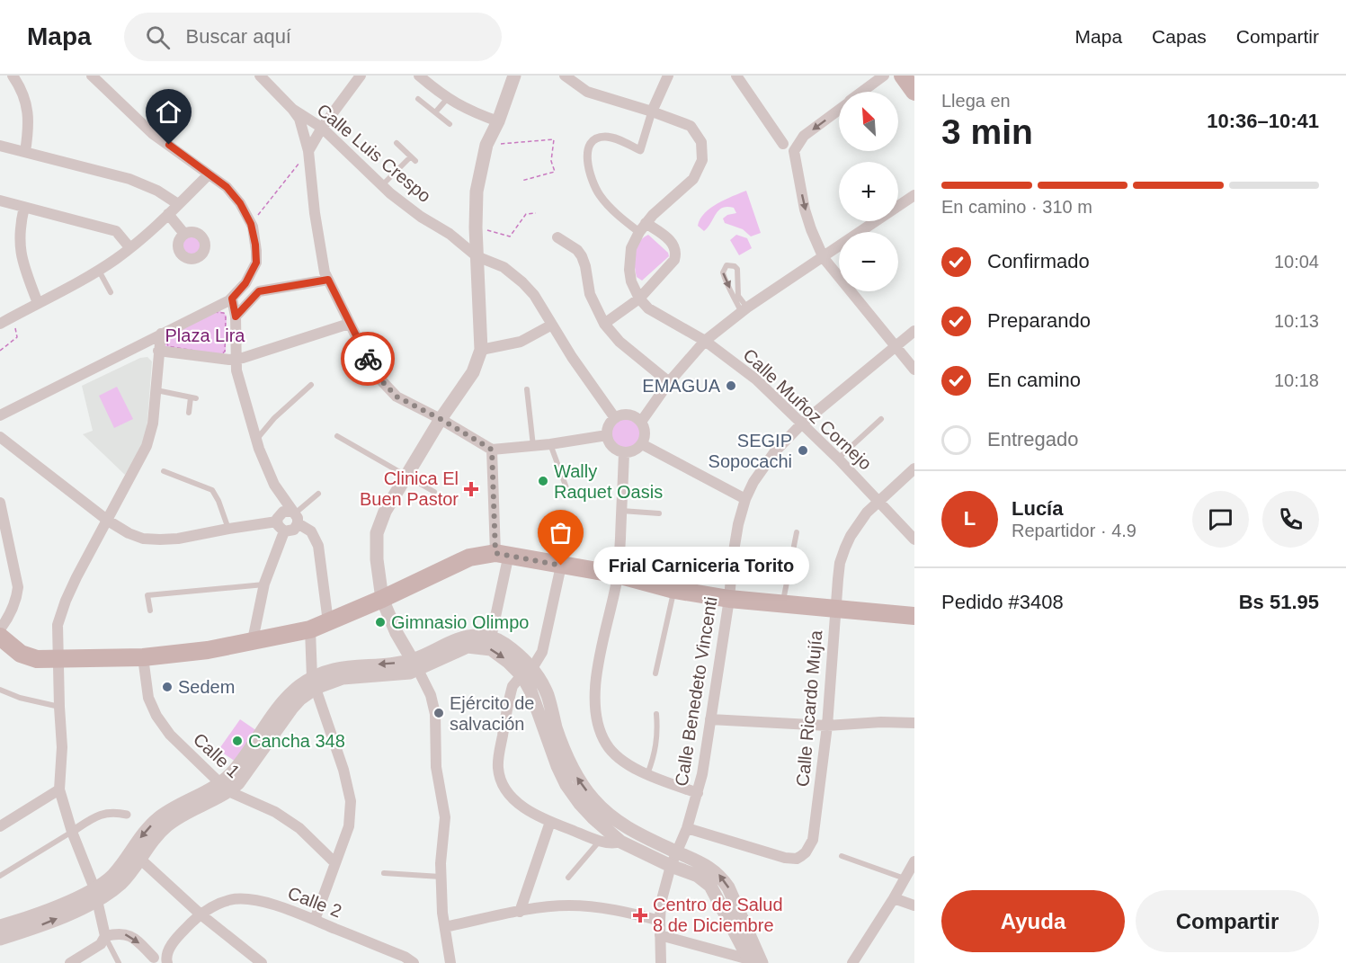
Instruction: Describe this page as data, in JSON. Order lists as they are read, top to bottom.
{
  "streets": {
    "street": [
      "Calle Luis Crespo",
      "Calle Muñoz Cornejo",
      "Calle Benedeto Vincenti",
      "Calle Ricardo Mujía",
      "Calle 1",
      "Calle 2"
    ]
  },
  "crossings": [
    ["Calle Muñoz Cornejo", "Calle Benedeto Vincenti"],
    ["Calle Muñoz Cornejo", "Calle Ricardo Mujía"],
    ["Calle Benedeto Vincenti", "Calle Ricardo Mujía"]
  ],
  "parks": ["Plaza Lira"],
  "places": {
    "other": [
      "EMAGUA",
      "SEGIP Sopocachi",
      "Wally Raquet Oasis",
      "Frial Carniceria Torito",
      "Gimnasio Olimpo",
      "Sedem",
      "Ejército de salvación",
      "Cancha 348"
    ],
    "health": ["Clinica El Buen Pastor", "Centro de Salud 8 de Diciembre"]
  },
  "north": "top left",
  "page": {
    "header": "Mapa",
    "search": "Buscar aquí",
    "nav": ["Mapa", "Capas", "Compartir"],
    "heading": ["3 min", "Llega en", "10:36–10:41"],
    "panel": [
      "Lucía",
      "Repartidor · 4.9",
      "Pedido #3408",
      "Bs 51.95"
    ],
    "map_buttons": ["+", "−"],
    "bar": "En camino · 310 m",
    "list": [
      ["Confirmado", "10:04"],
      ["Preparando", "10:13"],
      ["En camino", "10:18"],
      "Entregado"
    ],
    "round": "L",
    "bubble": "Frial Carniceria Torito",
    "buttons": ["Ayuda", "Compartir"]
  }
}
